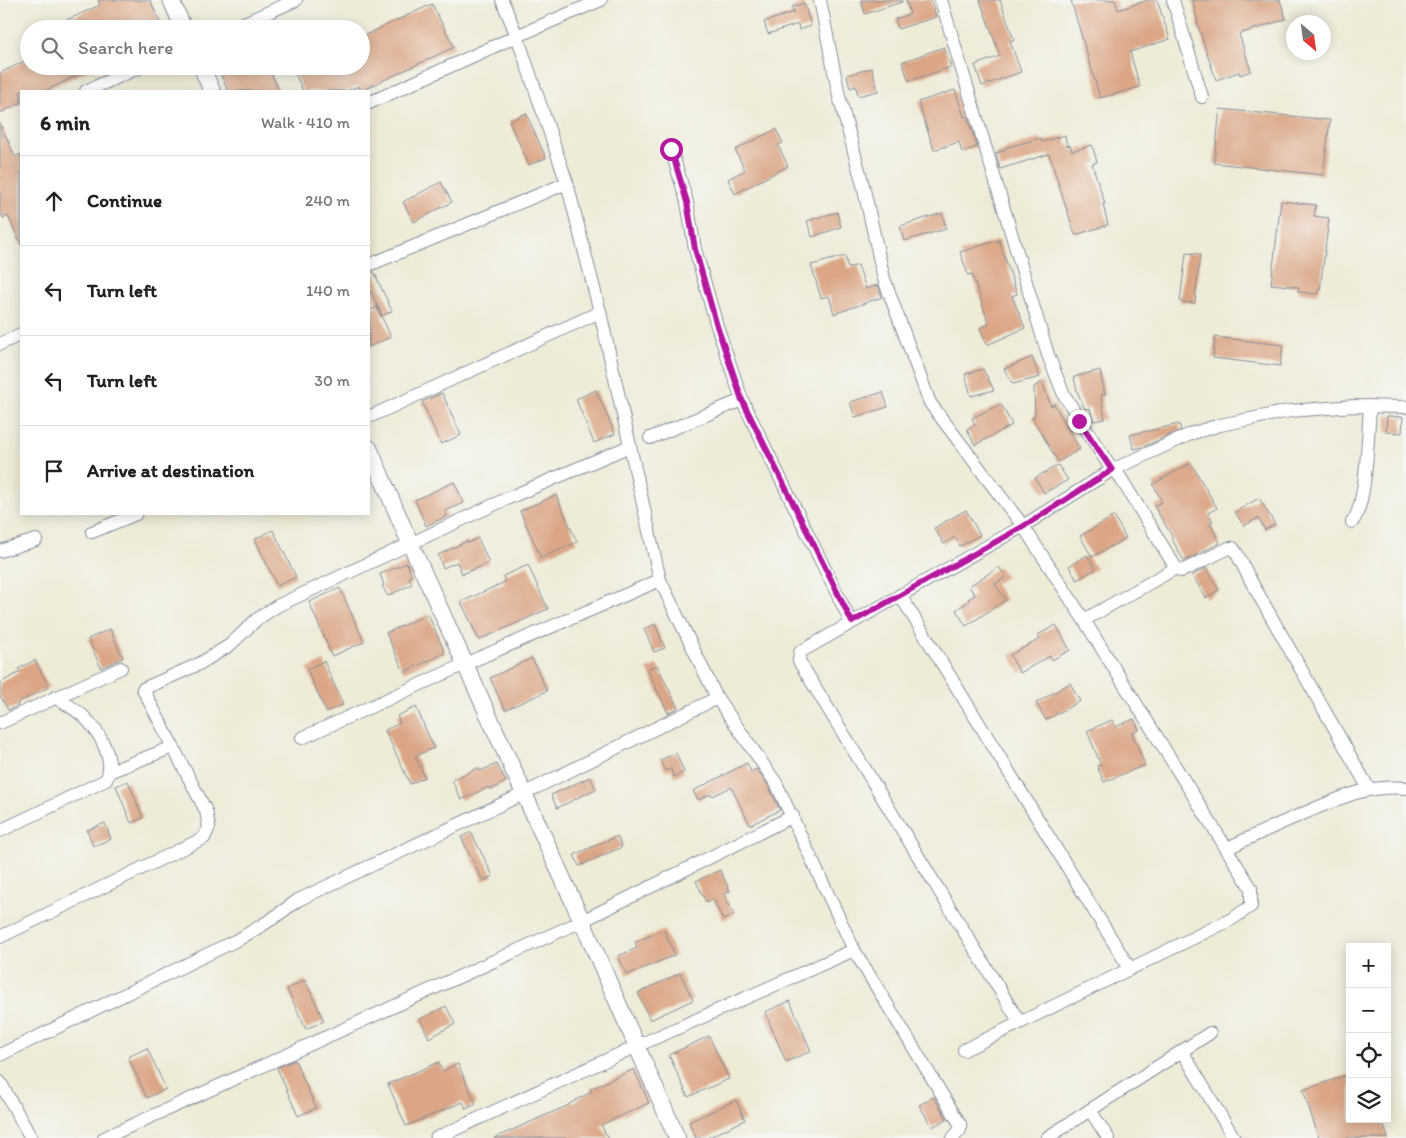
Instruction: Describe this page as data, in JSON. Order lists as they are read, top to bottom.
{
  "north": "bottom right",
  "page": {
    "search": "Search here",
    "heading": ["6 min", "Walk · 410 m"],
    "list": [
      ["Continue", "240 m"],
      ["Turn left", "140 m"],
      ["Turn left", "30 m"],
      "Arrive at destination"
    ],
    "map_buttons": ["+", "−"]
  }
}
